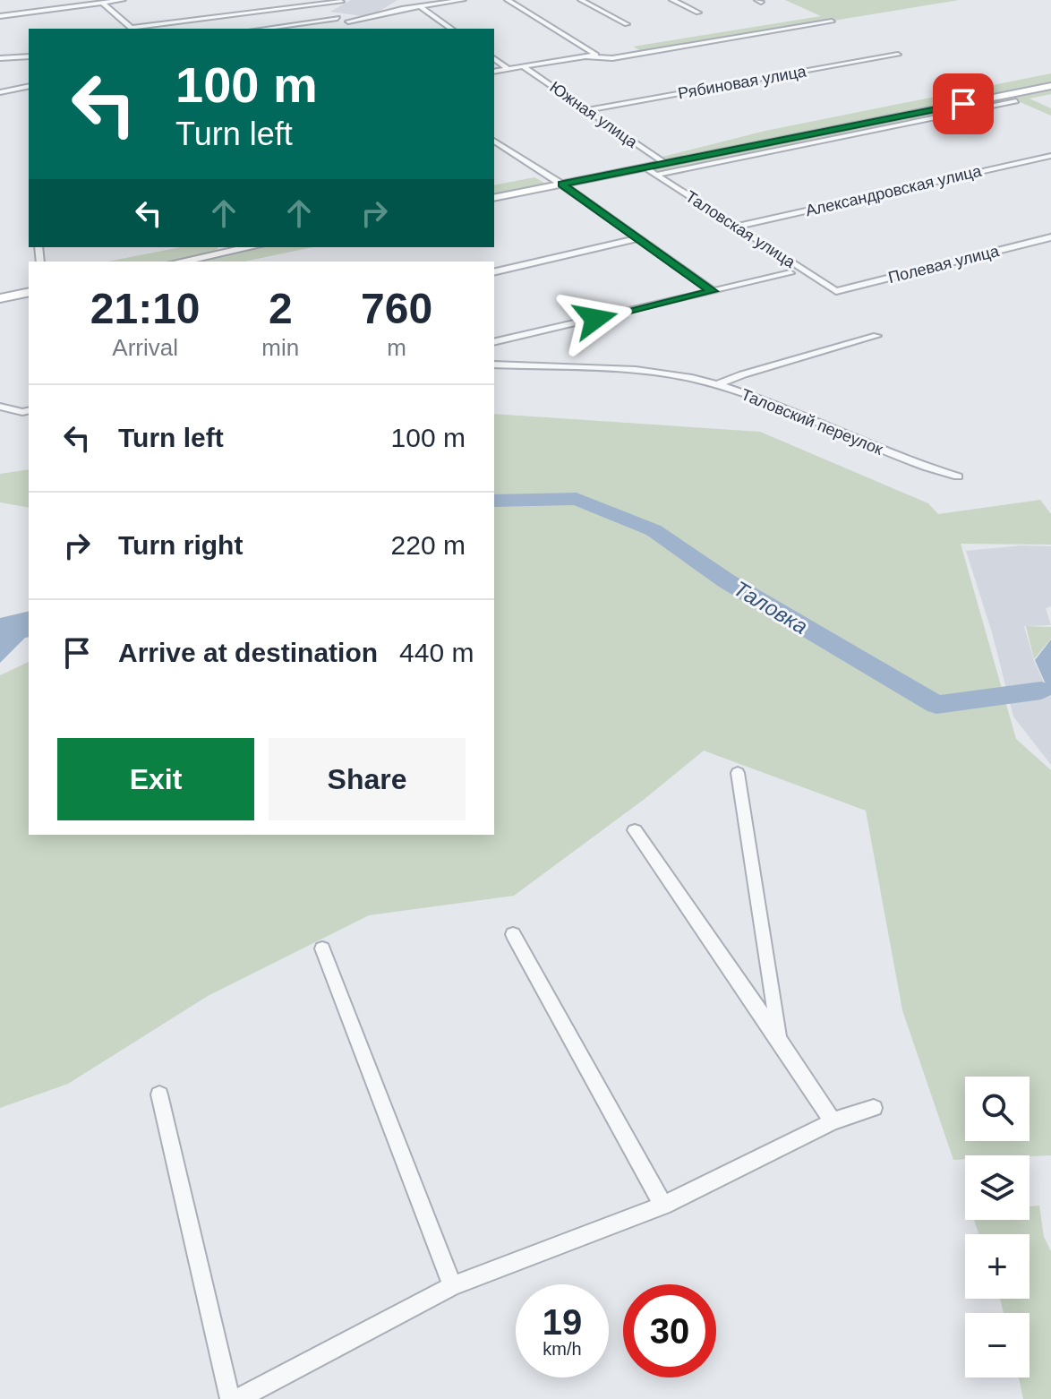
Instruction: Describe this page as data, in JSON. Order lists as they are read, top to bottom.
{
  "streets": {
    "street": [
      "Рябиновая улица",
      "Южная улица",
      "Александровская улица",
      "Таловская улица",
      "Полевая улица",
      "Таловский переулок"
    ]
  },
  "crossings": [
    ["Рябиновая улица", "Южная улица"],
    ["Александровская улица", "Таловская улица"],
    ["Таловская улица", "Полевая улица"]
  ],
  "water": ["Таловка"],
  "page": {
    "turn": ["100 m", "Turn left"],
    "eta": [
      "21:10",
      "Arrival",
      "2",
      "min",
      "760",
      "m"
    ],
    "list": [
      {
        "name": "Turn left",
        "value": "100 m"
      },
      {
        "name": "Turn right",
        "value": "220 m"
      },
      {
        "name": "Arrive at destination",
        "value": "440 m"
      }
    ],
    "buttons": ["Exit", "Share"],
    "map_buttons": ["+", "−"],
    "speed": "19 km/h",
    "limit": "30"
  }
}
